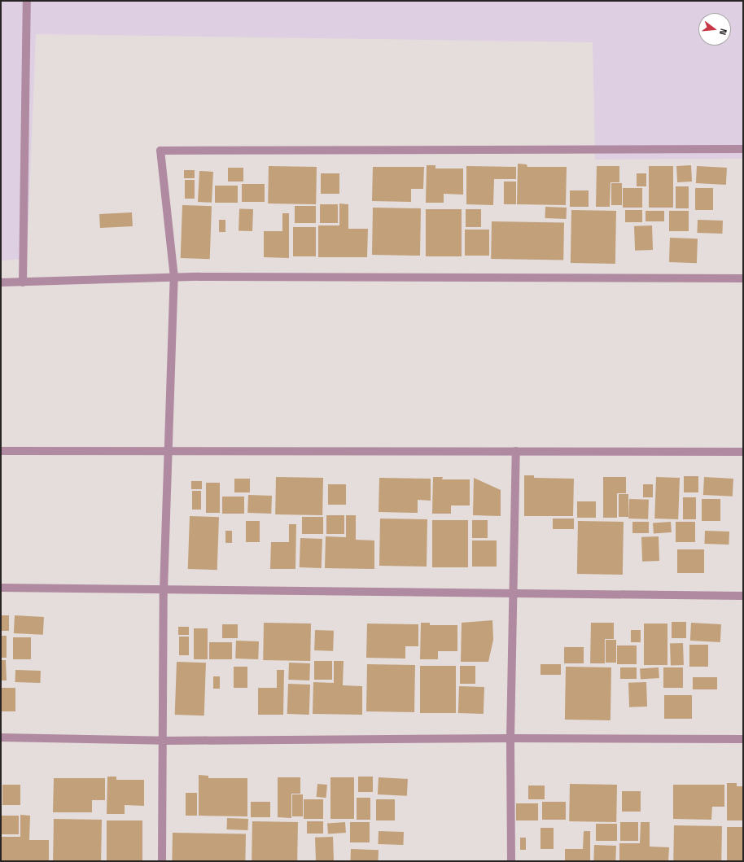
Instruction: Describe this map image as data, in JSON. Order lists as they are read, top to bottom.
{
  "north": "right"
}
